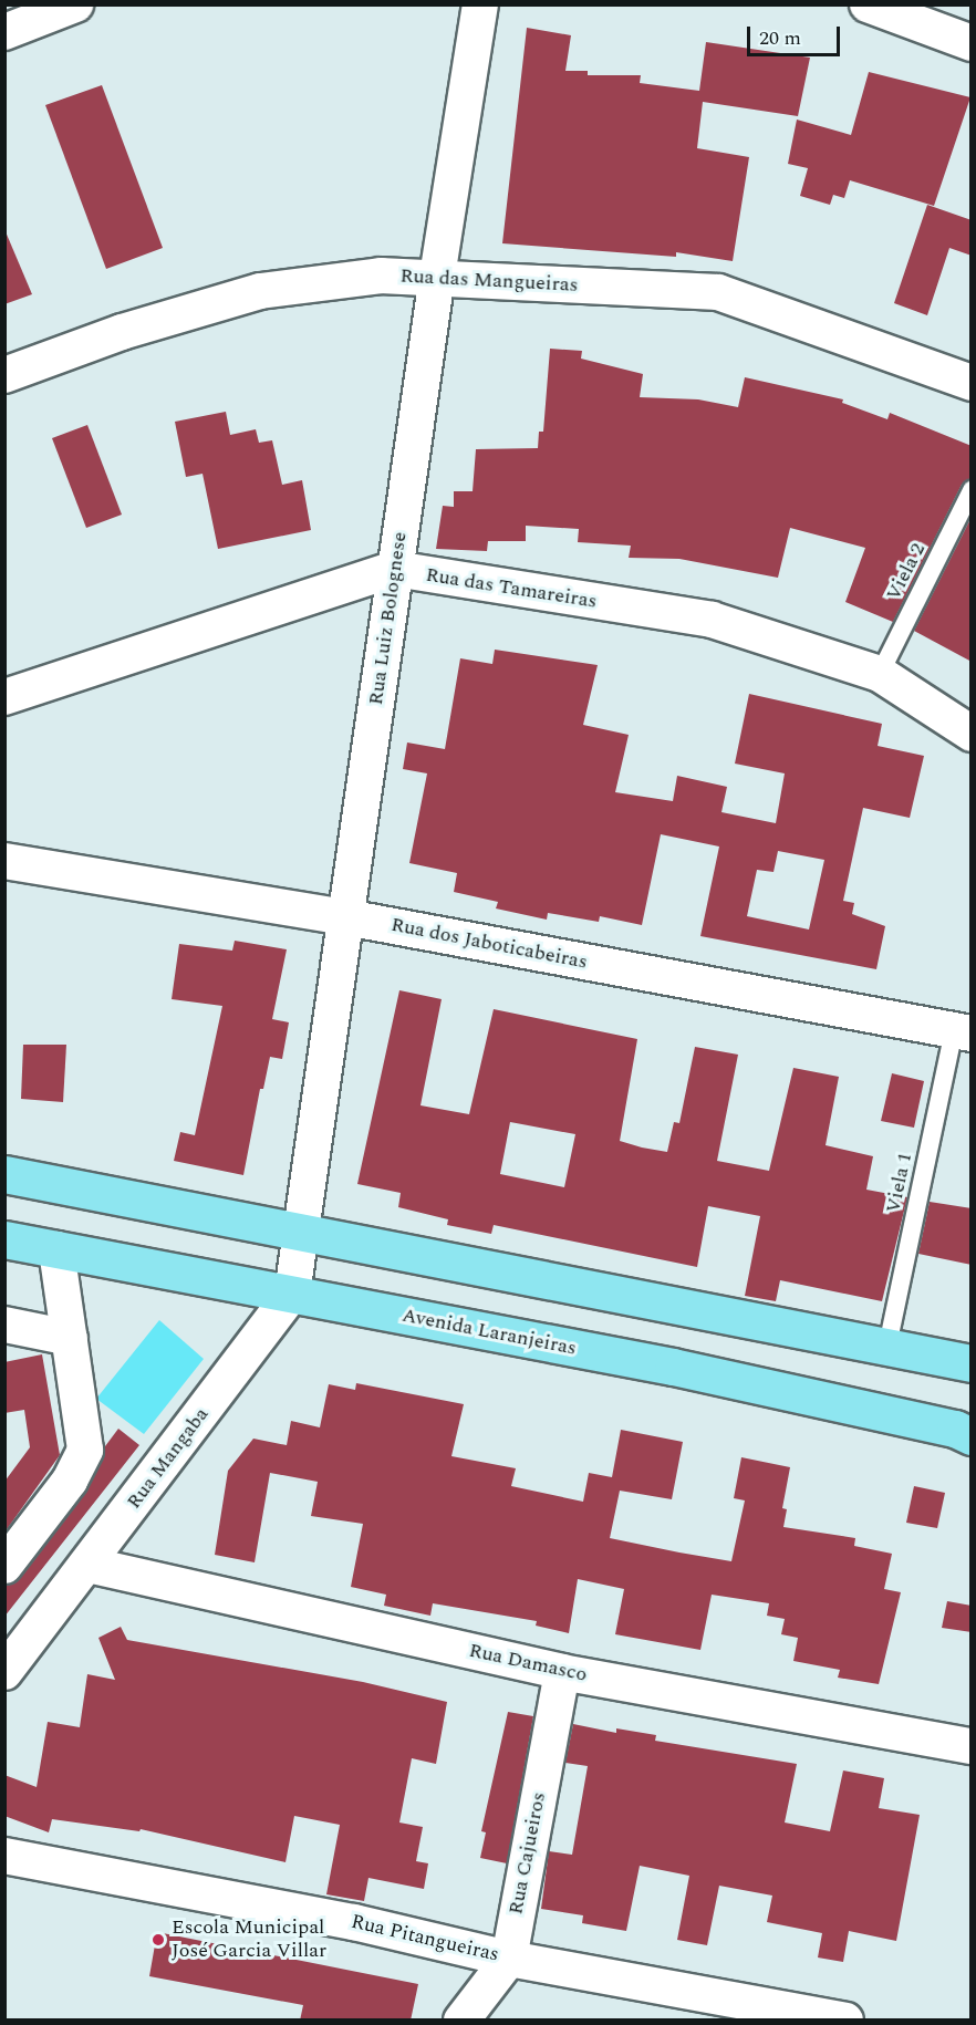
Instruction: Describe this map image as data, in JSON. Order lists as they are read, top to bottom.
{
  "streets": {
    "main road": ["Avenida Laranjeiras"],
    "street": [
      "Rua das Mangueiras",
      "Rua das Tamareiras",
      "Rua Luiz Bolognese",
      "Rua dos Jaboticabeiras",
      "Rua Mangaba",
      "Rua Damasco",
      "Rua Cajueiros",
      "Rua Pitangueiras"
    ],
    "lane": ["Viela 2", "Viela 1"]
  },
  "crossings": [
    ["Rua das Mangueiras", "Rua Luiz Bolognese"],
    ["Viela 2", "Rua das Tamareiras"],
    ["Rua das Tamareiras", "Rua Luiz Bolognese"],
    ["Rua Luiz Bolognese", "Rua dos Jaboticabeiras"],
    ["Rua Luiz Bolognese", "Rua Mangaba"],
    ["Rua dos Jaboticabeiras", "Viela 1"],
    ["Avenida Laranjeiras", "Rua Mangaba"],
    ["Rua Mangaba", "Rua Damasco"],
    ["Rua Damasco", "Rua Cajueiros"],
    ["Rua Cajueiros", "Rua Pitangueiras"]
  ],
  "places": ["Escola Municipal José Garcia Villar"],
  "scale_bar": "20 m"
}
